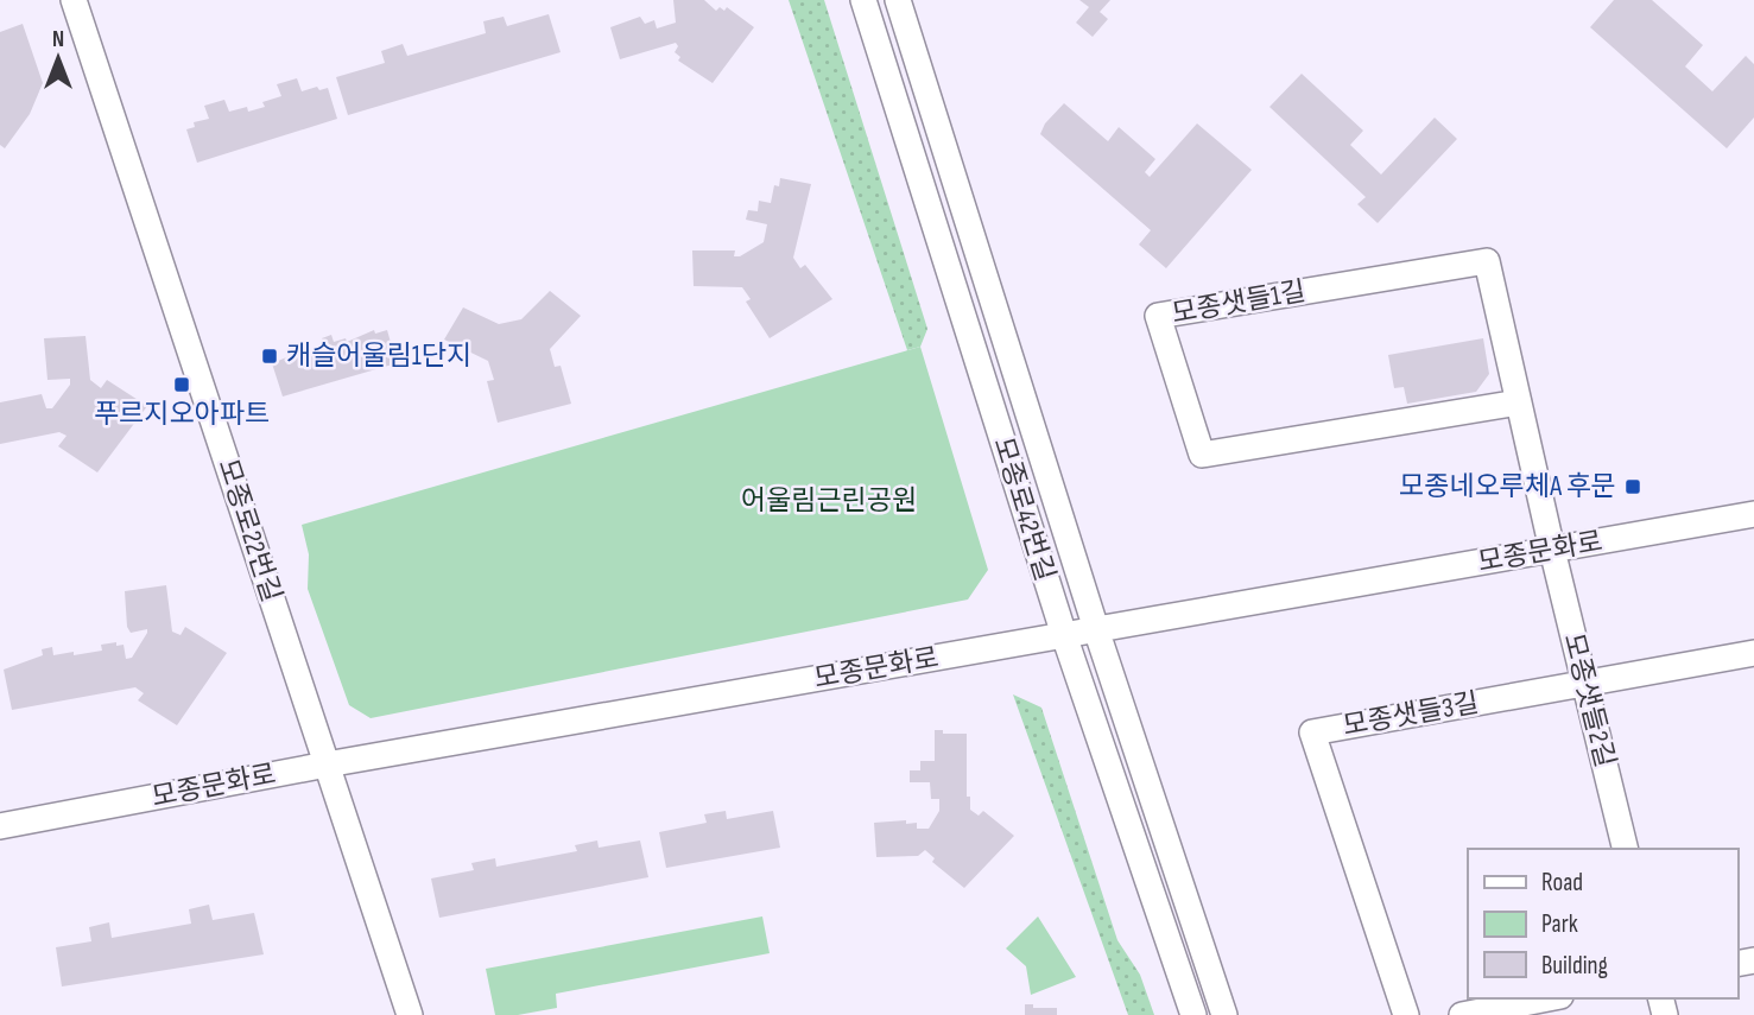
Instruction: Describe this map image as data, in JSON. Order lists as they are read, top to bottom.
{
  "streets": {
    "street": [
      "모종샛들1길",
      "모종로42번길",
      "모종로22번길",
      "모종문화로",
      "모종샛들2길",
      "모종샛들3길"
    ]
  },
  "crossings": [
    ["모종샛들1길", "모종문화로"],
    ["모종샛들1길", "모종샛들2길"],
    ["모종로42번길", "모종문화로"],
    ["모종로22번길", "모종문화로"],
    ["모종문화로", "모종샛들2길"],
    ["모종샛들2길", "모종샛들3길"]
  ],
  "parks": ["어울림근린공원"],
  "places": {
    "transit": ["캐슬어울림1단지", "푸르지오아파트", "모종네오루체A 후문"]
  },
  "legend": ["Road", "Park", "Building"],
  "north": "top"
}
